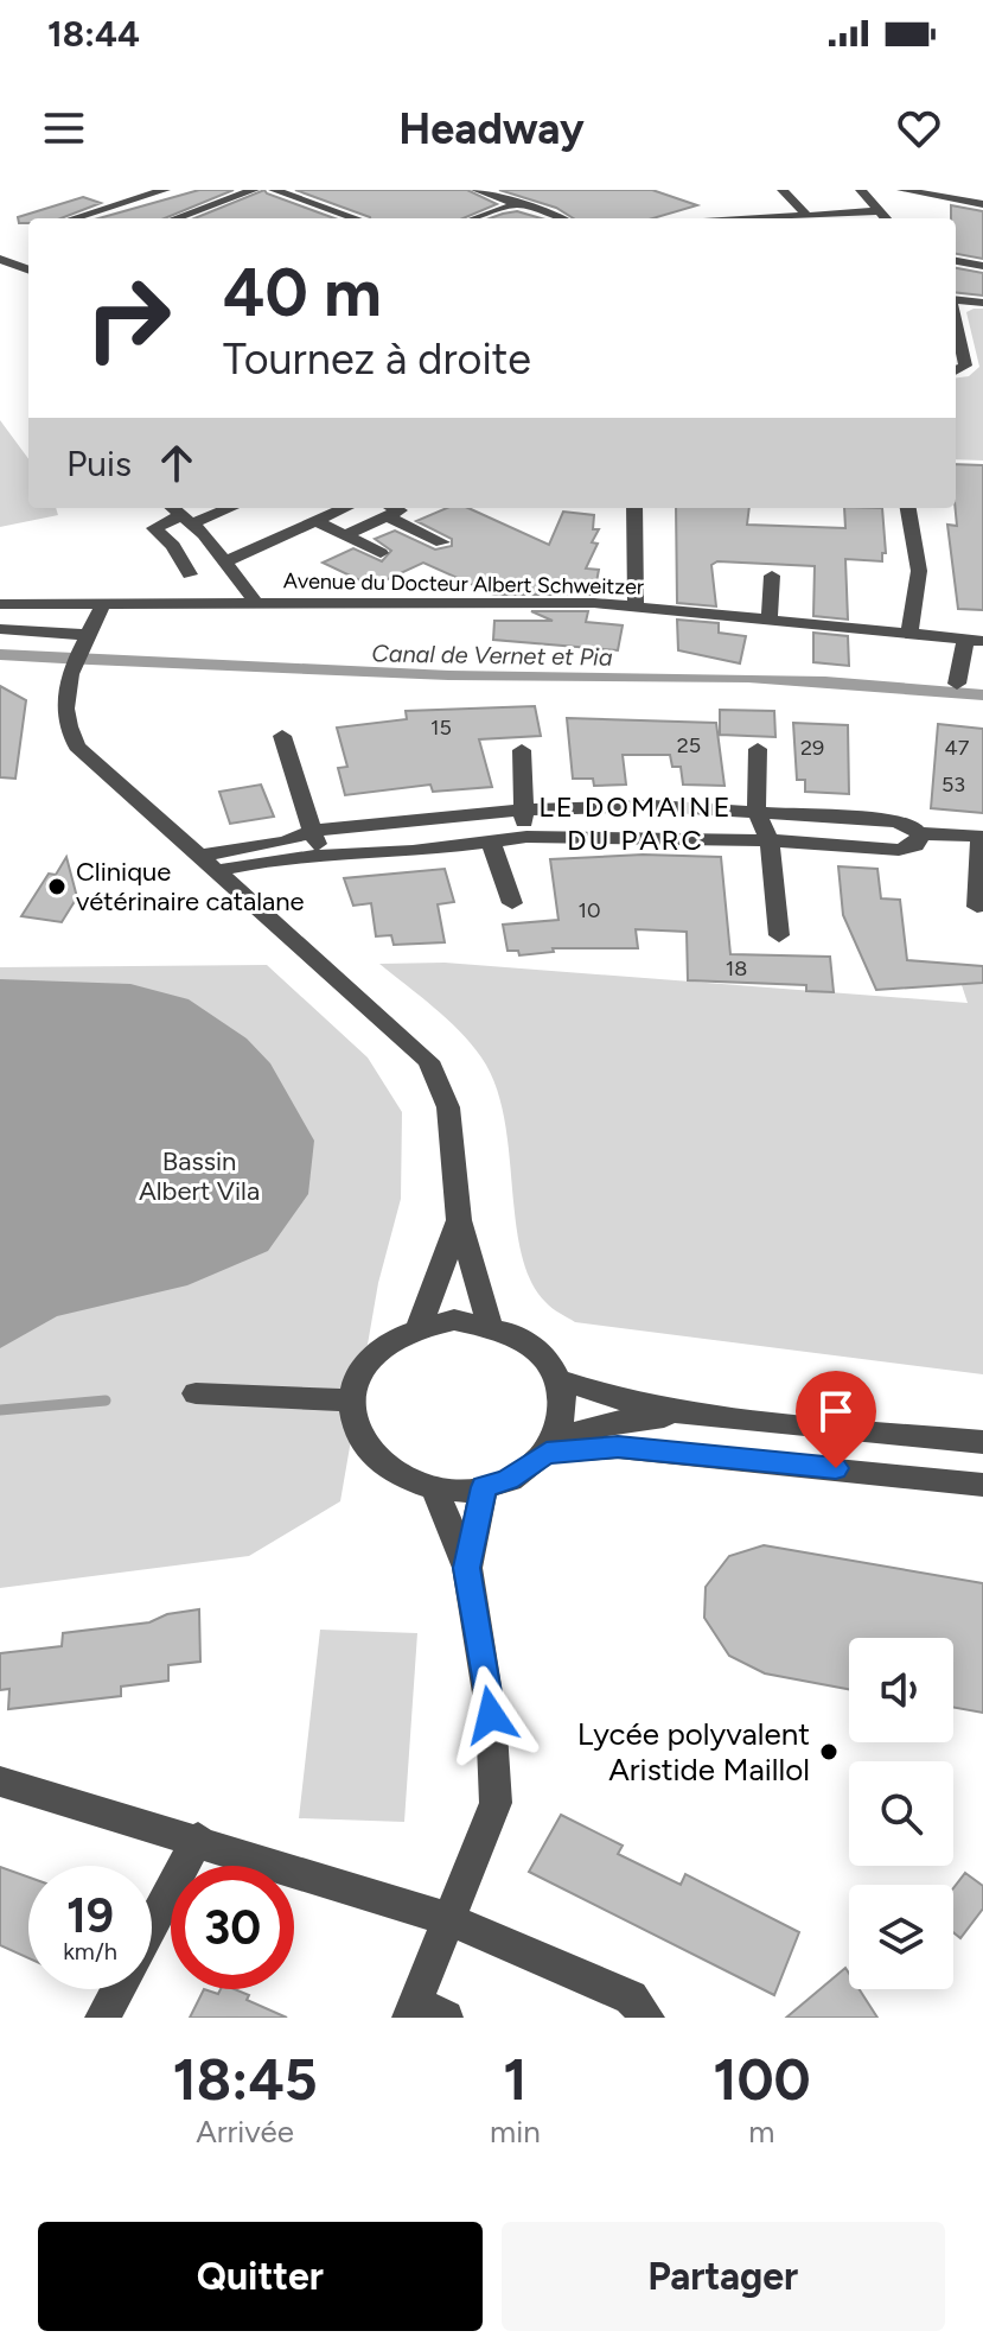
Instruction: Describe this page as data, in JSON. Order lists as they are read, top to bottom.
{
  "streets": {
    "street": ["Avenue du Docteur Albert Schweitzer"]
  },
  "districts": ["LE DOMAINE DU PARC"],
  "water": ["Canal de Vernet et Pia"],
  "parks": ["Bassin Albert Vila"],
  "places": ["Clinique vétérinaire catalane", "Lycée polyvalent Aristide Maillol"],
  "house_numbers": [
    "15",
    "25",
    "29",
    "47",
    "53",
    "10",
    "18"
  ],
  "page": {
    "status": "18:44",
    "header": "Headway",
    "turn": ["40 m", "Tournez à droite"],
    "then": "Puis",
    "speed": "19 km/h",
    "limit": "30",
    "eta": [
      "18:45",
      "Arrivée",
      "1",
      "min",
      "100",
      "m"
    ],
    "buttons": ["Quitter", "Partager"]
  }
}
